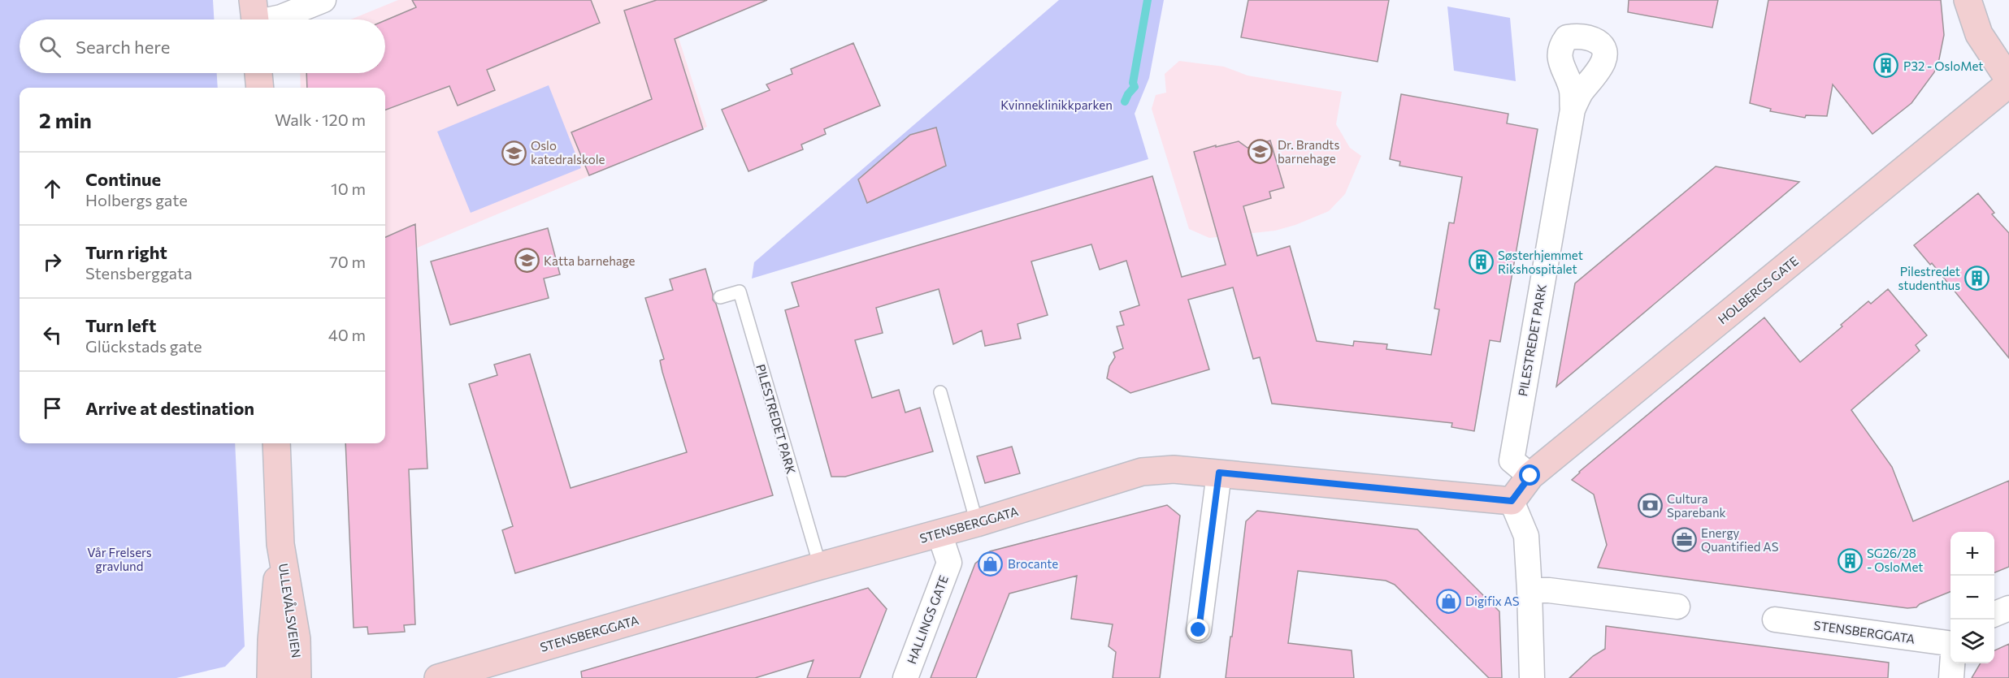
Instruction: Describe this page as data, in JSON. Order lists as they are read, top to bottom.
{
  "streets": {
    "street": [
      "HOLBERGS GATE",
      "PILESTREDET PARK",
      "STENSBERGGATA",
      "ULLEVÅLSVEIEN",
      "HALLINGS GATE"
    ]
  },
  "crossings": [
    ["HOLBERGS GATE", "PILESTREDET PARK"],
    ["HOLBERGS GATE", "STENSBERGGATA"],
    ["PILESTREDET PARK", "STENSBERGGATA"],
    ["STENSBERGGATA", "HALLINGS GATE"]
  ],
  "parks": ["Kvinneklinikkparken", "Vår Frelsers gravlund"],
  "places": {
    "building": [
      "P32 - OsloMet",
      "Søsterhjemmet Rikshospitalet",
      "Pilestredet studenthus",
      "SG26/28 - OsloMet"
    ],
    "school or university": ["Dr. Brandts barnehage", "Oslo katedralskole", "Katta barnehage"],
    "bank": ["Cultura Sparebank"],
    "office": ["Energy Quantified AS"],
    "shop": ["Brocante", "Digifix AS"]
  },
  "page": {
    "search": "Search here",
    "heading": ["2 min", "Walk · 120 m"],
    "list": [
      ["Continue", "Holbergs gate", "10 m"],
      ["Turn right", "Stensberggata", "70 m"],
      ["Turn left", "Glückstads gate", "40 m"],
      "Arrive at destination"
    ],
    "map_buttons": ["+", "−"]
  }
}
